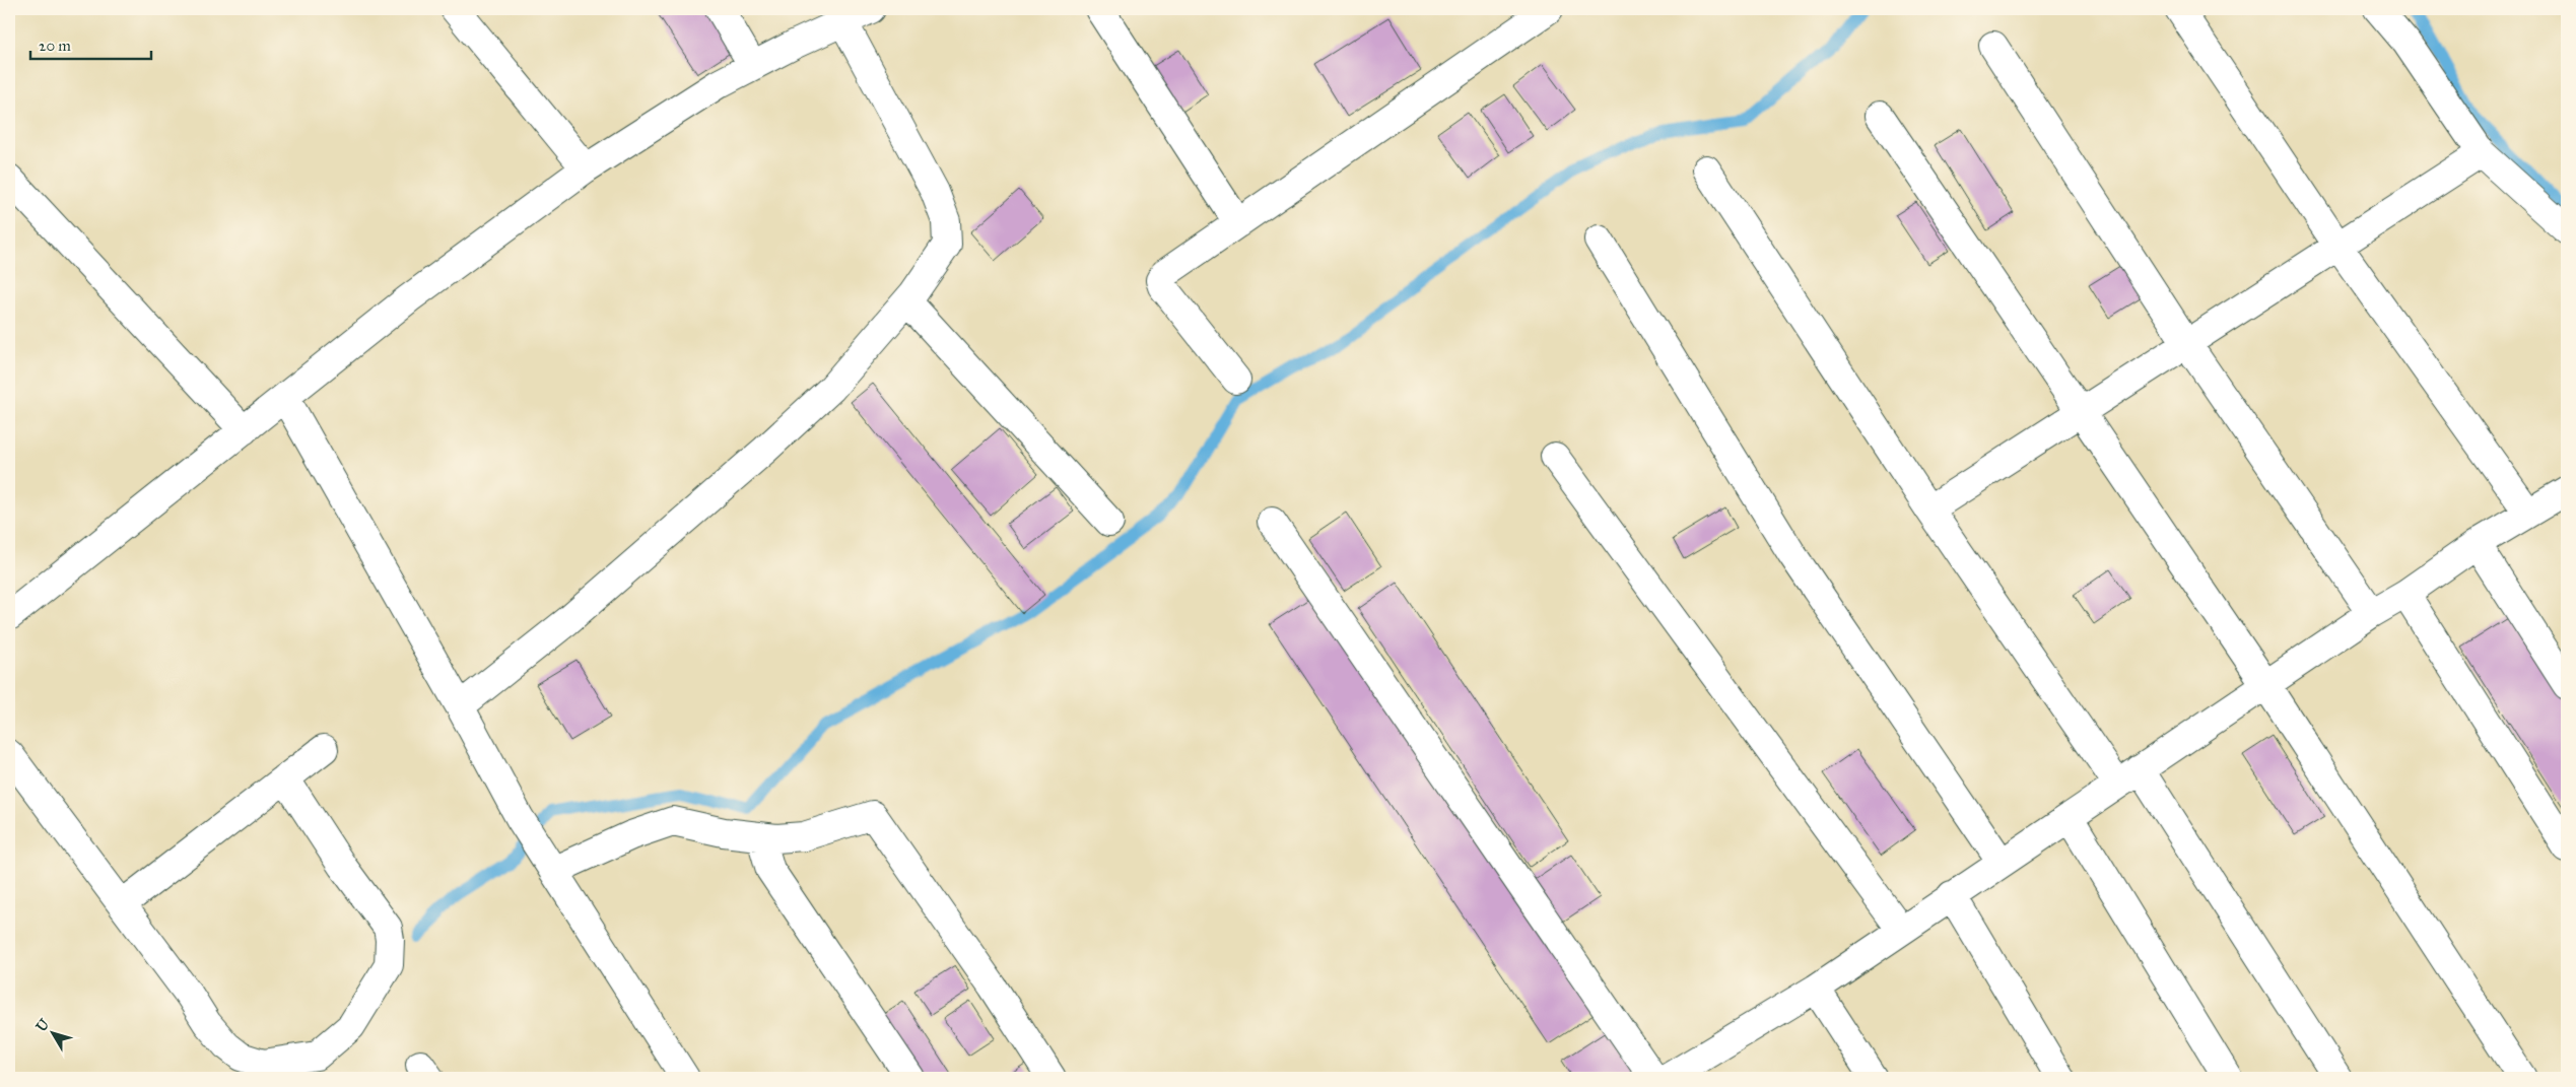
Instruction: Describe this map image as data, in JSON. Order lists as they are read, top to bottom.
{
  "scale_bar": "20 m",
  "north": "top left"
}
